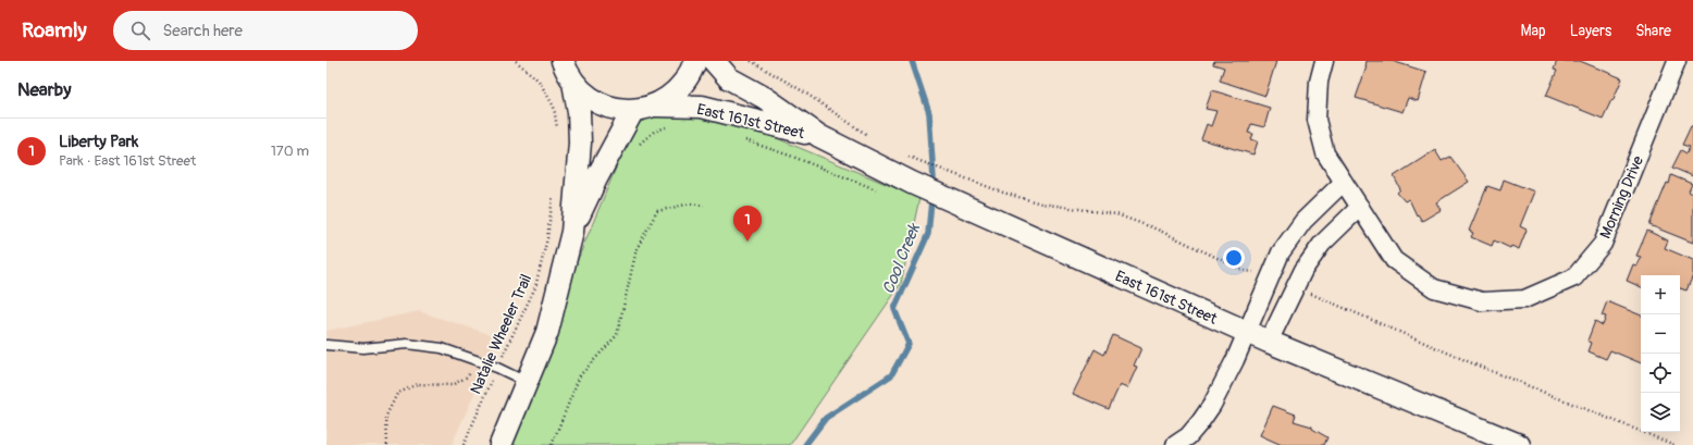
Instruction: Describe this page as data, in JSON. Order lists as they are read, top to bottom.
{
  "streets": {
    "street": ["East 161st Street", "Morning Drive"],
    "path": ["Natalie Wheeler Trail"]
  },
  "water": ["Cool Creek"],
  "page": {
    "header": "Roamly",
    "search": "Search here",
    "nav": ["Map", "Layers", "Share"],
    "heading": "Nearby",
    "list": [
      {
        "mark": "1",
        "name": "Liberty Park",
        "note": "Park · East 161st Street",
        "value": "170 m"
      }
    ],
    "pins": "1",
    "map_buttons": ["+", "−"]
  }
}
